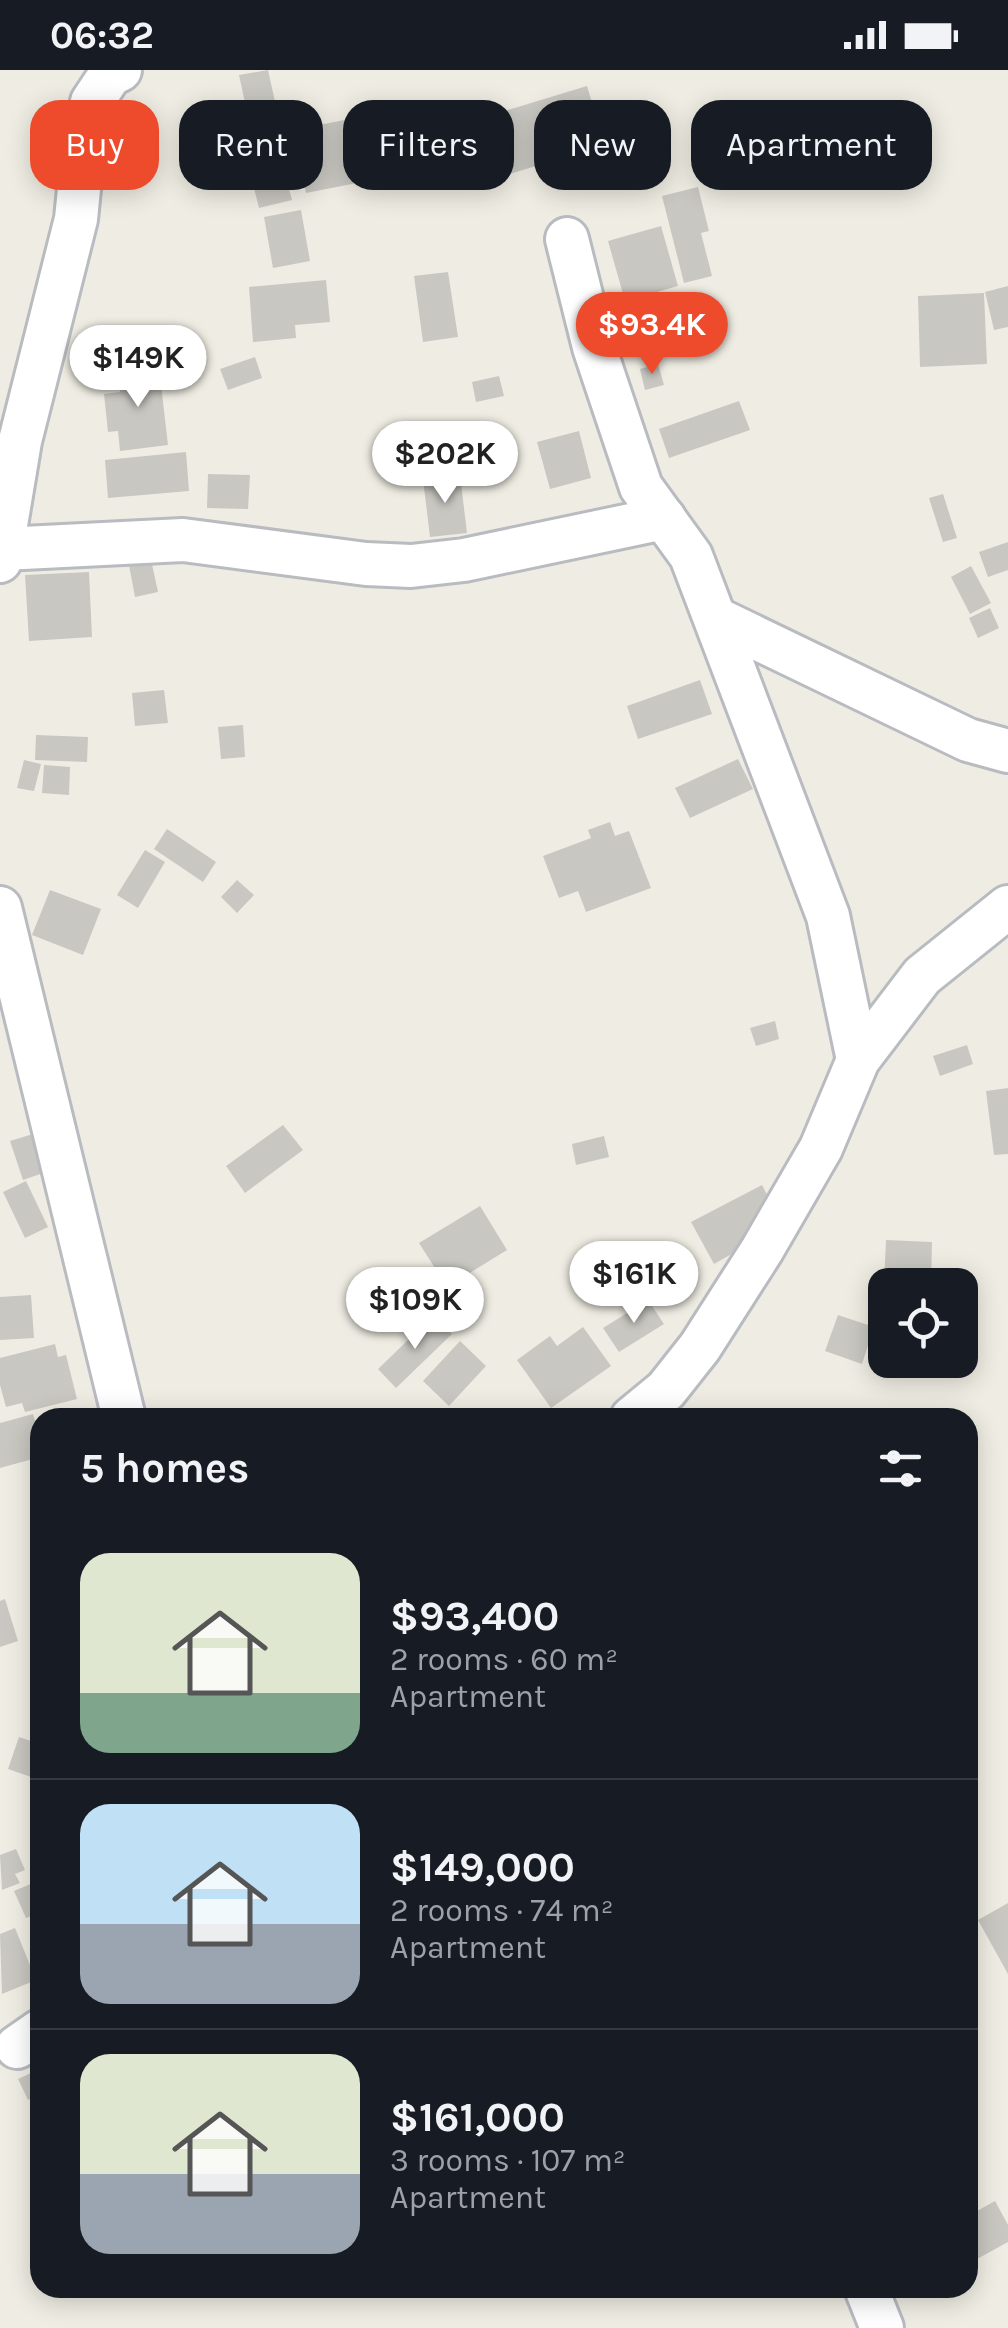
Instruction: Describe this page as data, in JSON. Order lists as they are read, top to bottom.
{
  "page": {
    "status": "06:32",
    "chip": [
      "Buy",
      "Rent",
      "Filters",
      "New",
      "Apartment"
    ],
    "price": [
      "$93.4K",
      "$149K",
      "$202K",
      "$161K",
      "$109K"
    ],
    "heading": "5 homes",
    "list": [
      {
        "name": "$93,400",
        "note": "2 rooms · 60 m² · Apartment"
      },
      {
        "name": "$149,000",
        "note": "2 rooms · 74 m² · Apartment"
      },
      {
        "name": "$161,000",
        "note": "3 rooms · 107 m² · Apartment"
      }
    ]
  }
}
